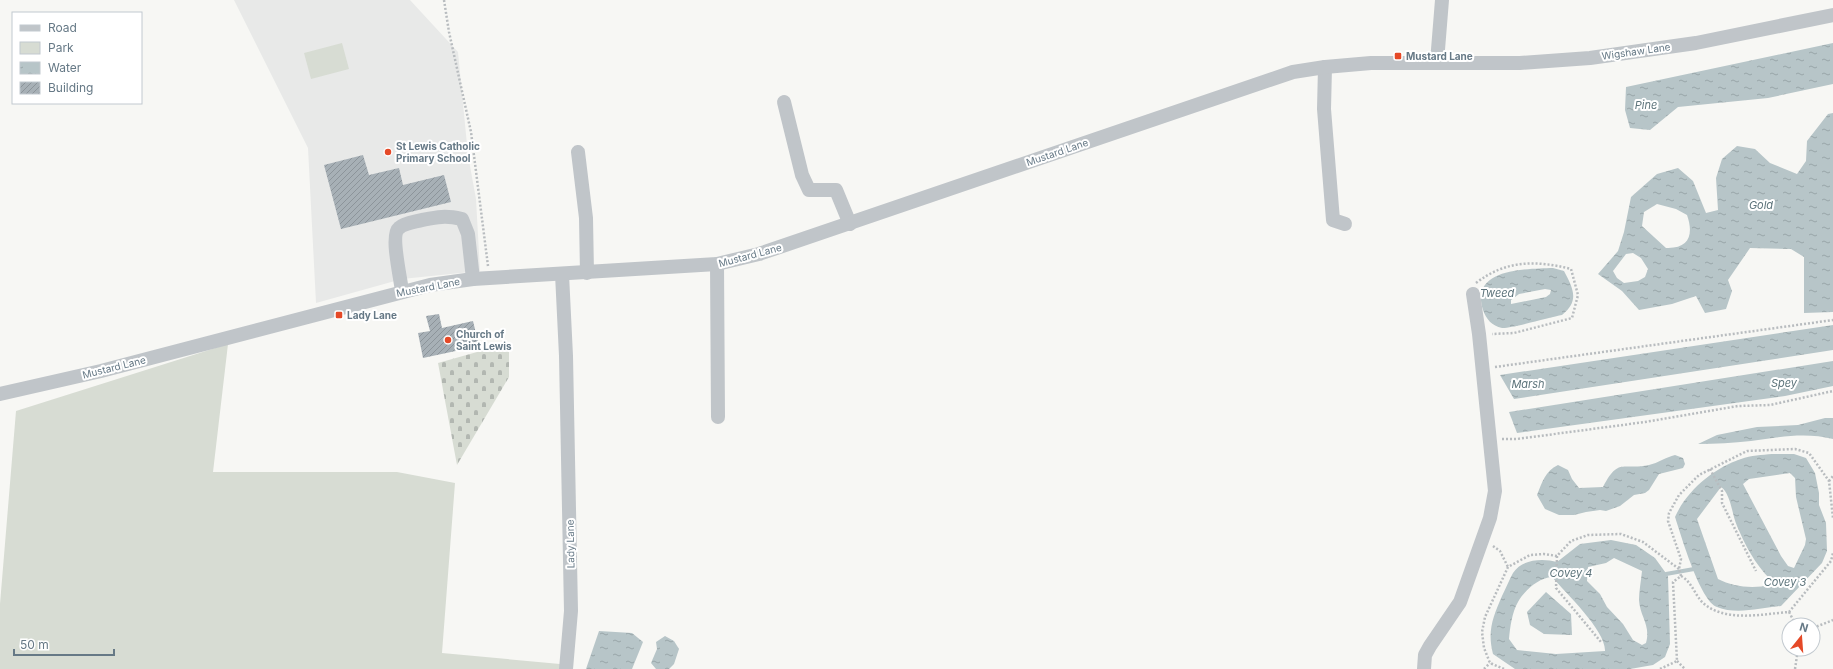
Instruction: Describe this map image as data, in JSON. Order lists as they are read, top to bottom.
{
  "streets": {
    "street": ["Wigshaw Lane", "Mustard Lane", "Lady Lane"]
  },
  "crossings": [
    ["Wigshaw Lane", "Mustard Lane"],
    ["Mustard Lane", "Lady Lane"]
  ],
  "water": [
    "Pine",
    "Gold",
    "Tweed",
    "Spey",
    "Marsh",
    "Covey 4",
    "Covey 3"
  ],
  "places": {
    "transit": ["Mustard Lane", "Lady Lane"],
    "other": ["St Lewis Catholic Primary School", "Church of Saint Lewis"]
  },
  "legend": [
    "Road",
    "Park",
    "Water",
    "Building"
  ],
  "scale_bar": "50 m",
  "north": "top"
}
